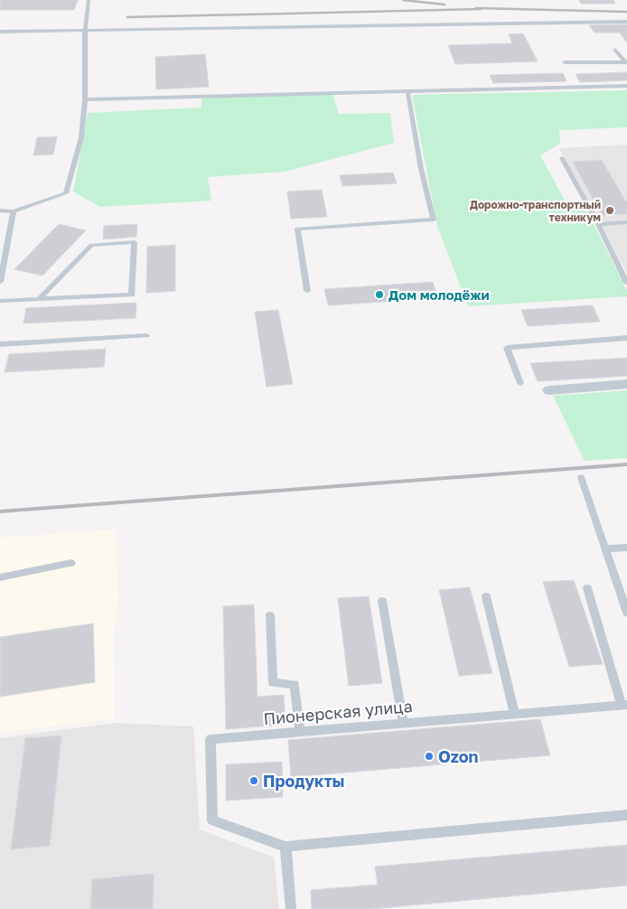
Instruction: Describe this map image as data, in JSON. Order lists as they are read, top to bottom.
{
  "streets": {
    "lane": ["Пионерская улица"]
  },
  "places": [
    "Дорожно-транспортный техникум",
    "Дом молодёжи",
    "Ozon",
    "Продукты"
  ]
}
